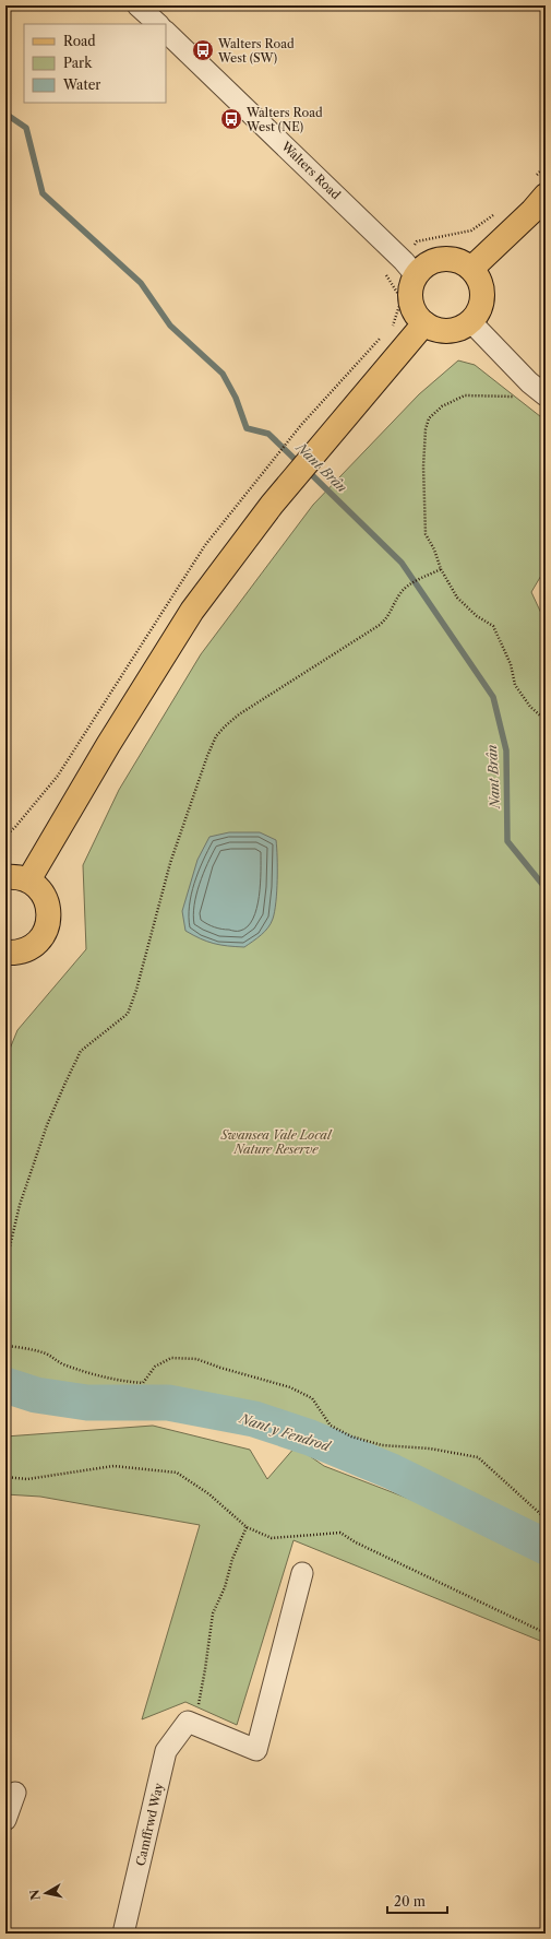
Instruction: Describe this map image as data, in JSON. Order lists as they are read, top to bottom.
{
  "streets": {
    "street": ["Walters Road", "Camffrwd Way"]
  },
  "water": ["Nant Brân", "Nant y Fendrod"],
  "parks": ["Swansea Vale Local Nature Reserve"],
  "places": {
    "bus stop": ["Walters Road West (SW)", "Walters Road West (NE)"]
  },
  "legend": ["Road", "Park", "Water"],
  "scale_bar": "20 m",
  "north": "left"
}
